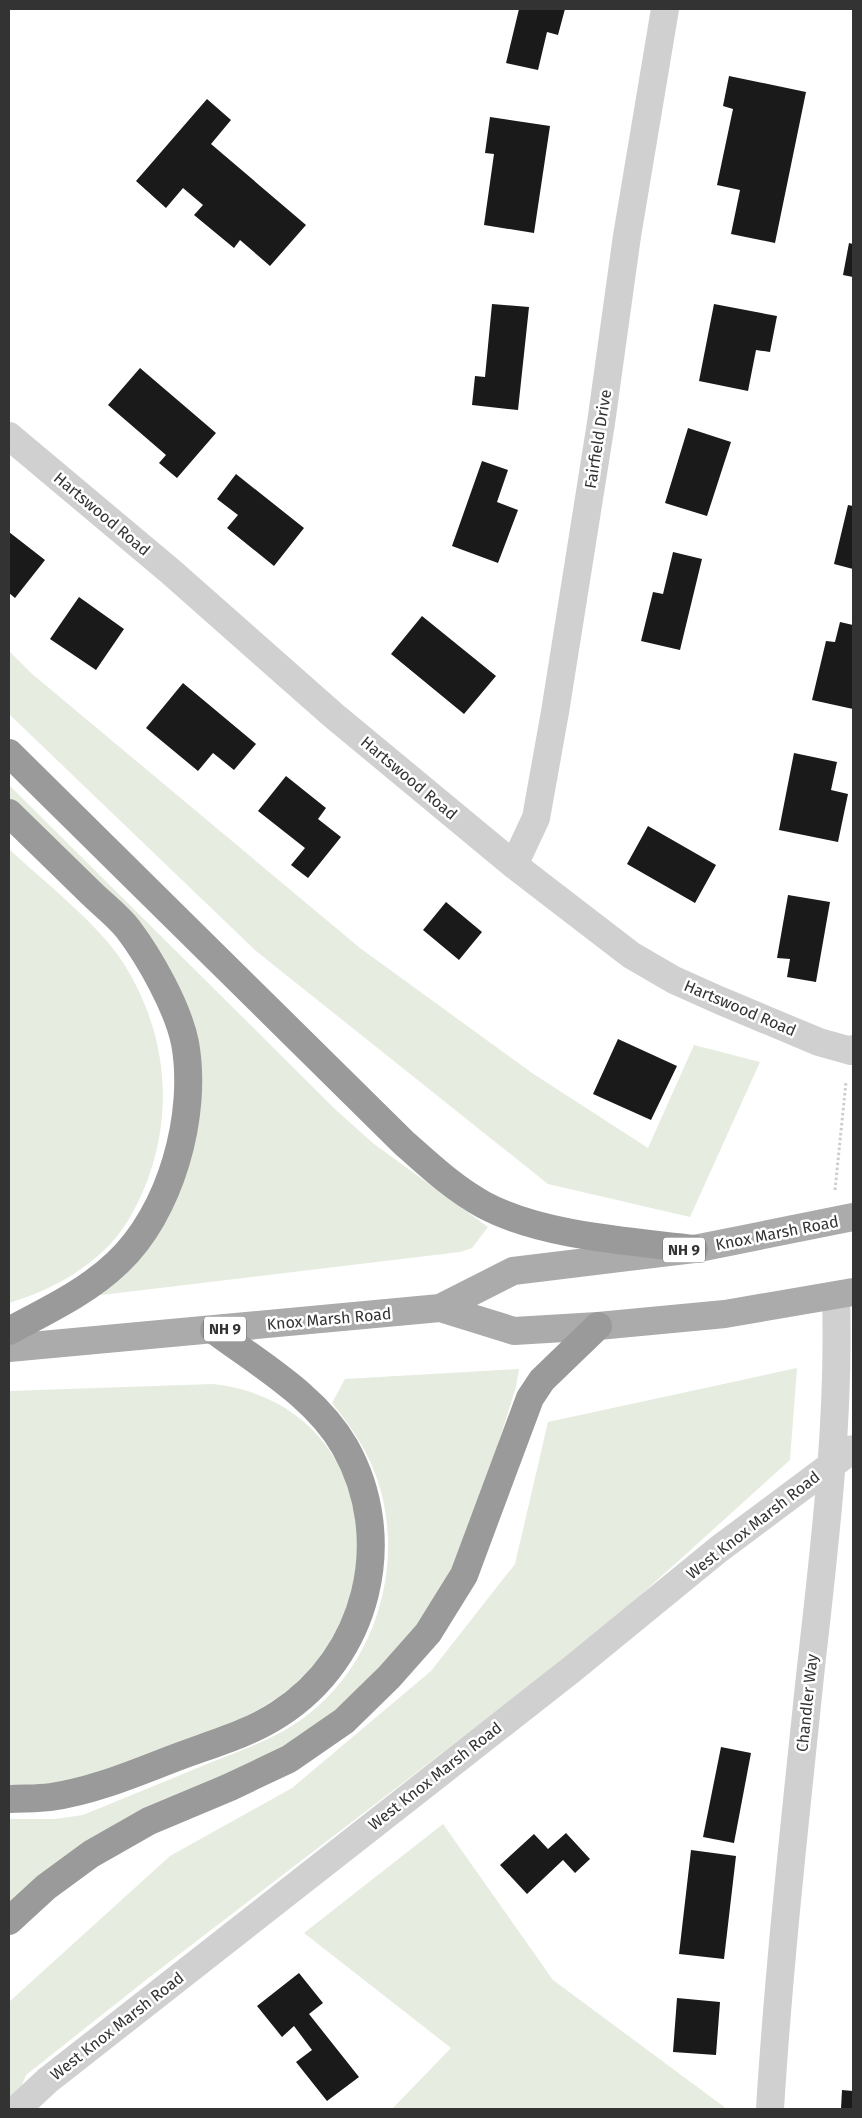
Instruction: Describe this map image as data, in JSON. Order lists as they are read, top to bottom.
{
  "streets": {
    "main road": ["Knox Marsh Road", "NH 9"],
    "street": [
      "Fairfield Drive",
      "Hartswood Road",
      "West Knox Marsh Road",
      "Chandler Way"
    ]
  },
  "crossings": [
    ["Fairfield Drive", "Hartswood Road"],
    ["Knox Marsh Road", "Chandler Way"],
    ["West Knox Marsh Road", "Chandler Way"]
  ]
}
